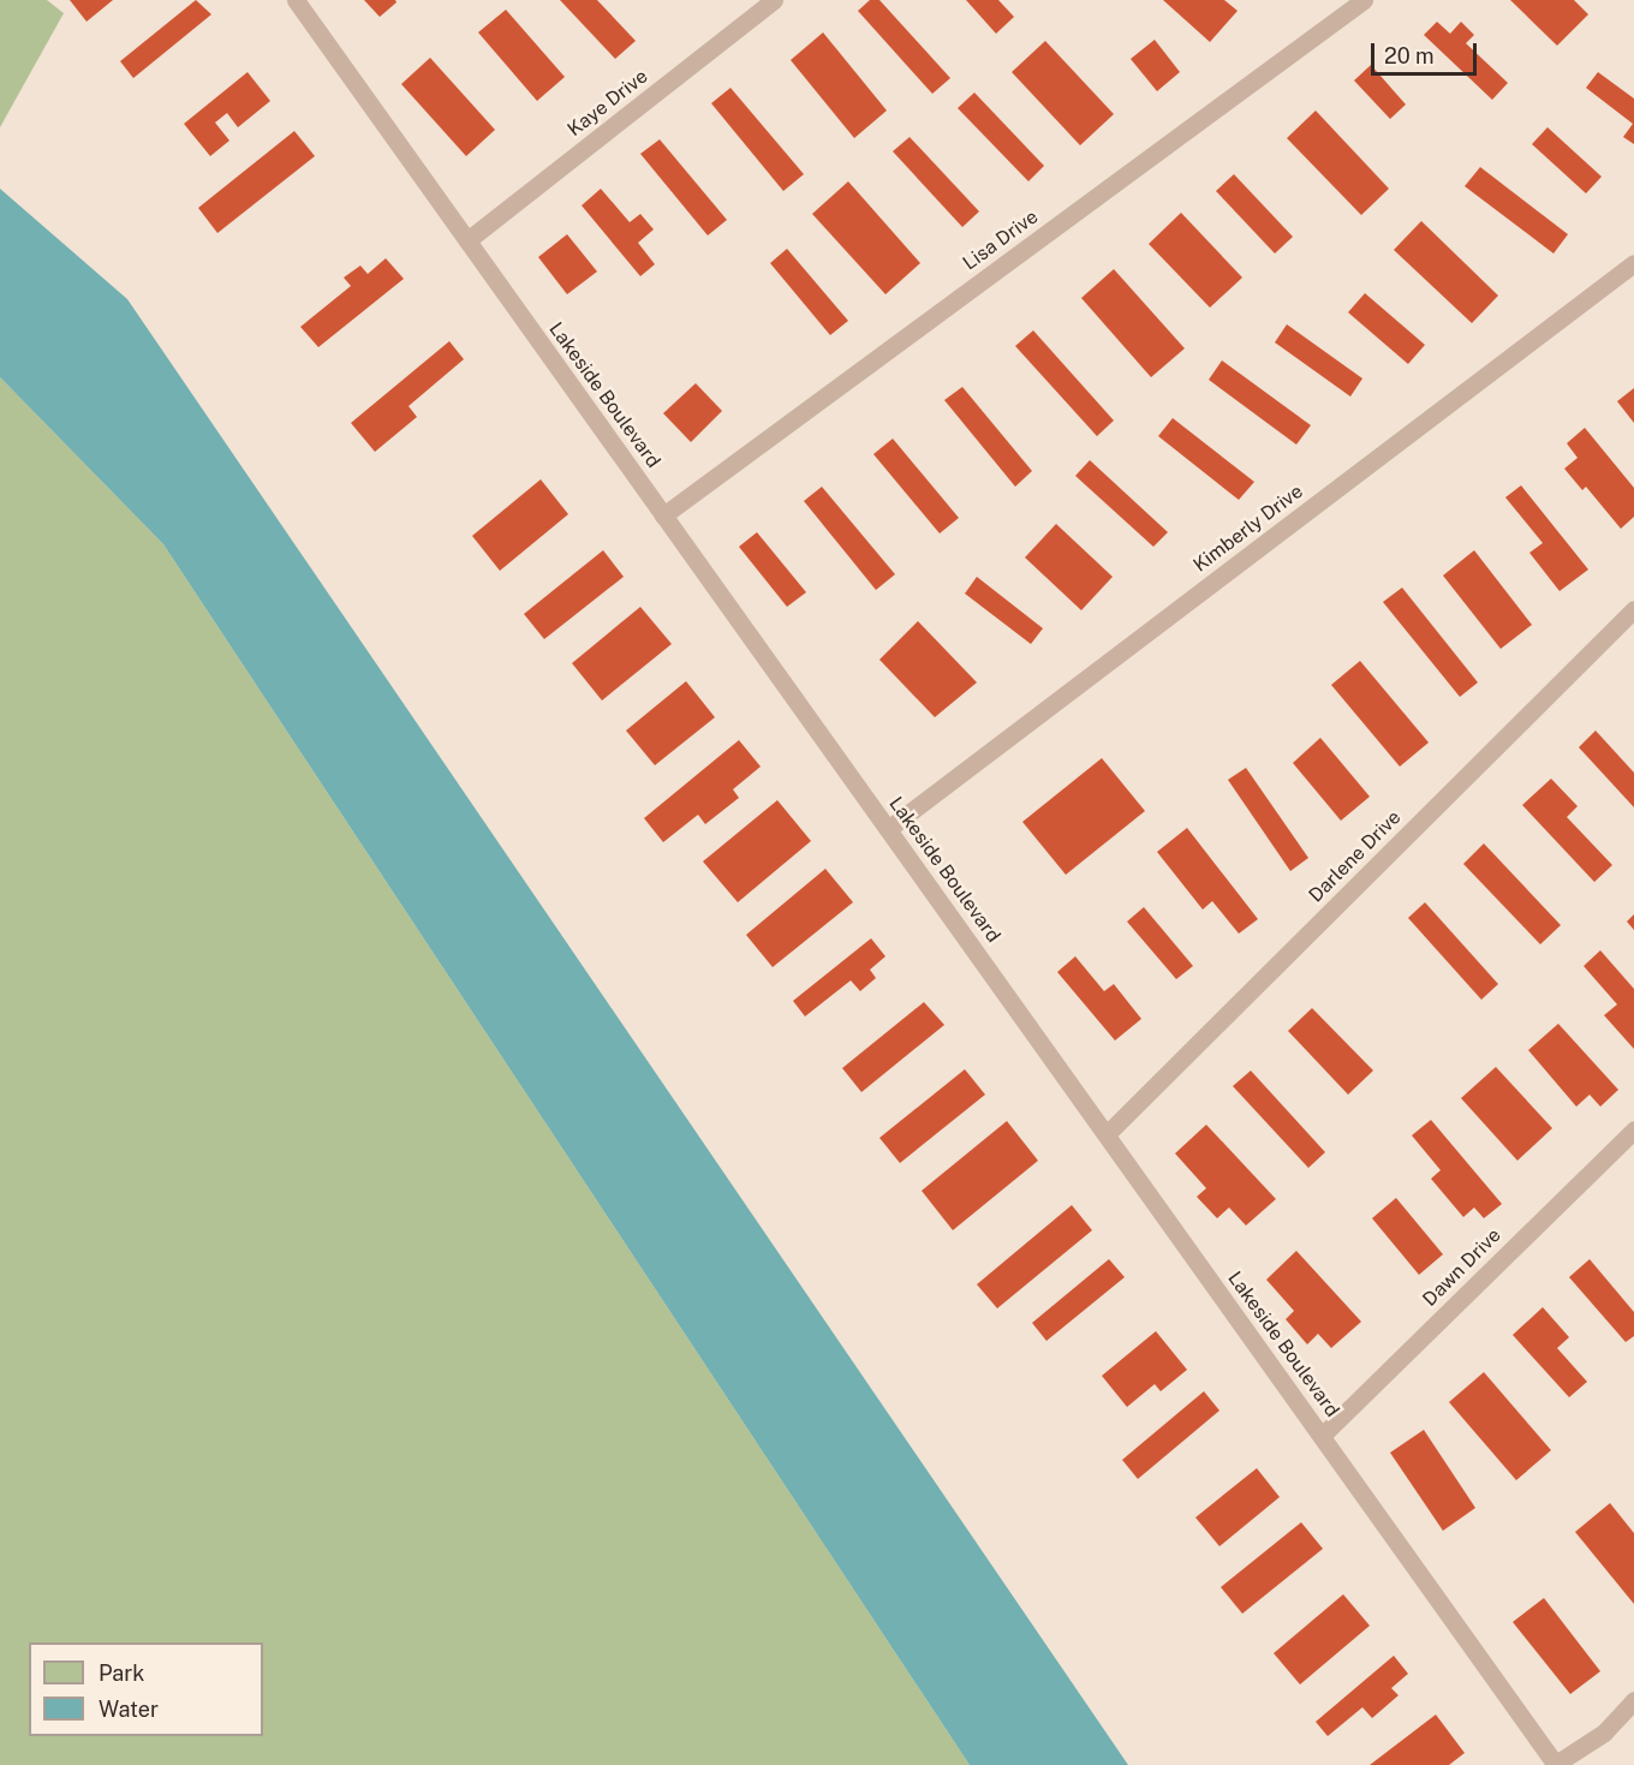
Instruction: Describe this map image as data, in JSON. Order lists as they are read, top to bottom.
{
  "streets": {
    "lane": [
      "Kaye Drive",
      "Lisa Drive",
      "Lakeside Boulevard",
      "Kimberly Drive",
      "Darlene Drive",
      "Dawn Drive"
    ]
  },
  "crossings": [
    ["Kaye Drive", "Lakeside Boulevard"],
    ["Lisa Drive", "Lakeside Boulevard"],
    ["Lakeside Boulevard", "Kimberly Drive"],
    ["Lakeside Boulevard", "Darlene Drive"],
    ["Lakeside Boulevard", "Dawn Drive"]
  ],
  "legend": ["Park", "Water"],
  "scale_bar": "20 m"
}
